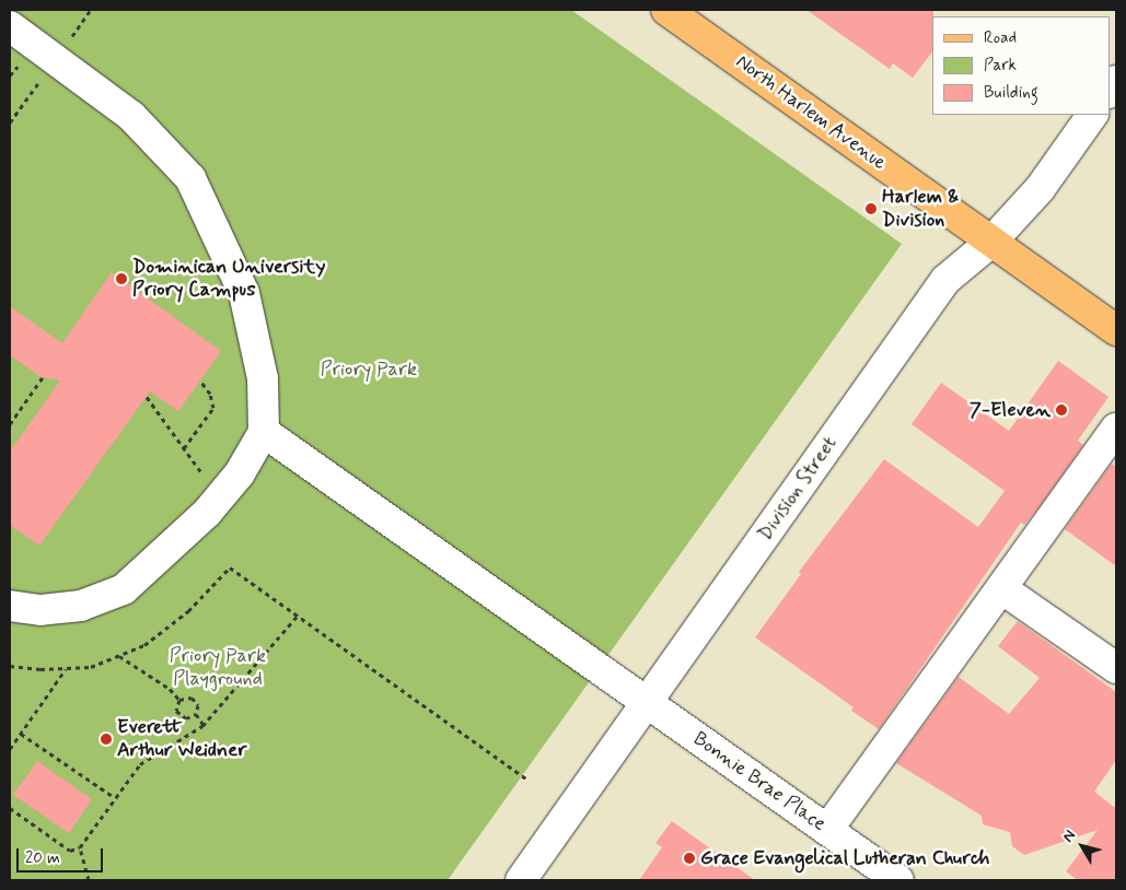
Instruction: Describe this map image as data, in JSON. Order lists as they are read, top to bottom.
{
  "streets": {
    "main road": ["North Harlem Avenue"],
    "street": ["Division Street", "Bonnie Brae Place"]
  },
  "crossings": [
    ["North Harlem Avenue", "Division Street"],
    ["Division Street", "Bonnie Brae Place"]
  ],
  "parks": ["Priory Park", "Priory Park Playground"],
  "places": [
    "Harlem & Division",
    "Dominican University Priory Campus",
    "7-Eleven",
    "Everett Arthur Weidner",
    "Grace Evangelical Lutheran Church"
  ],
  "legend": ["Road", "Park", "Building"],
  "scale_bar": "20 m",
  "north": "top left"
}
